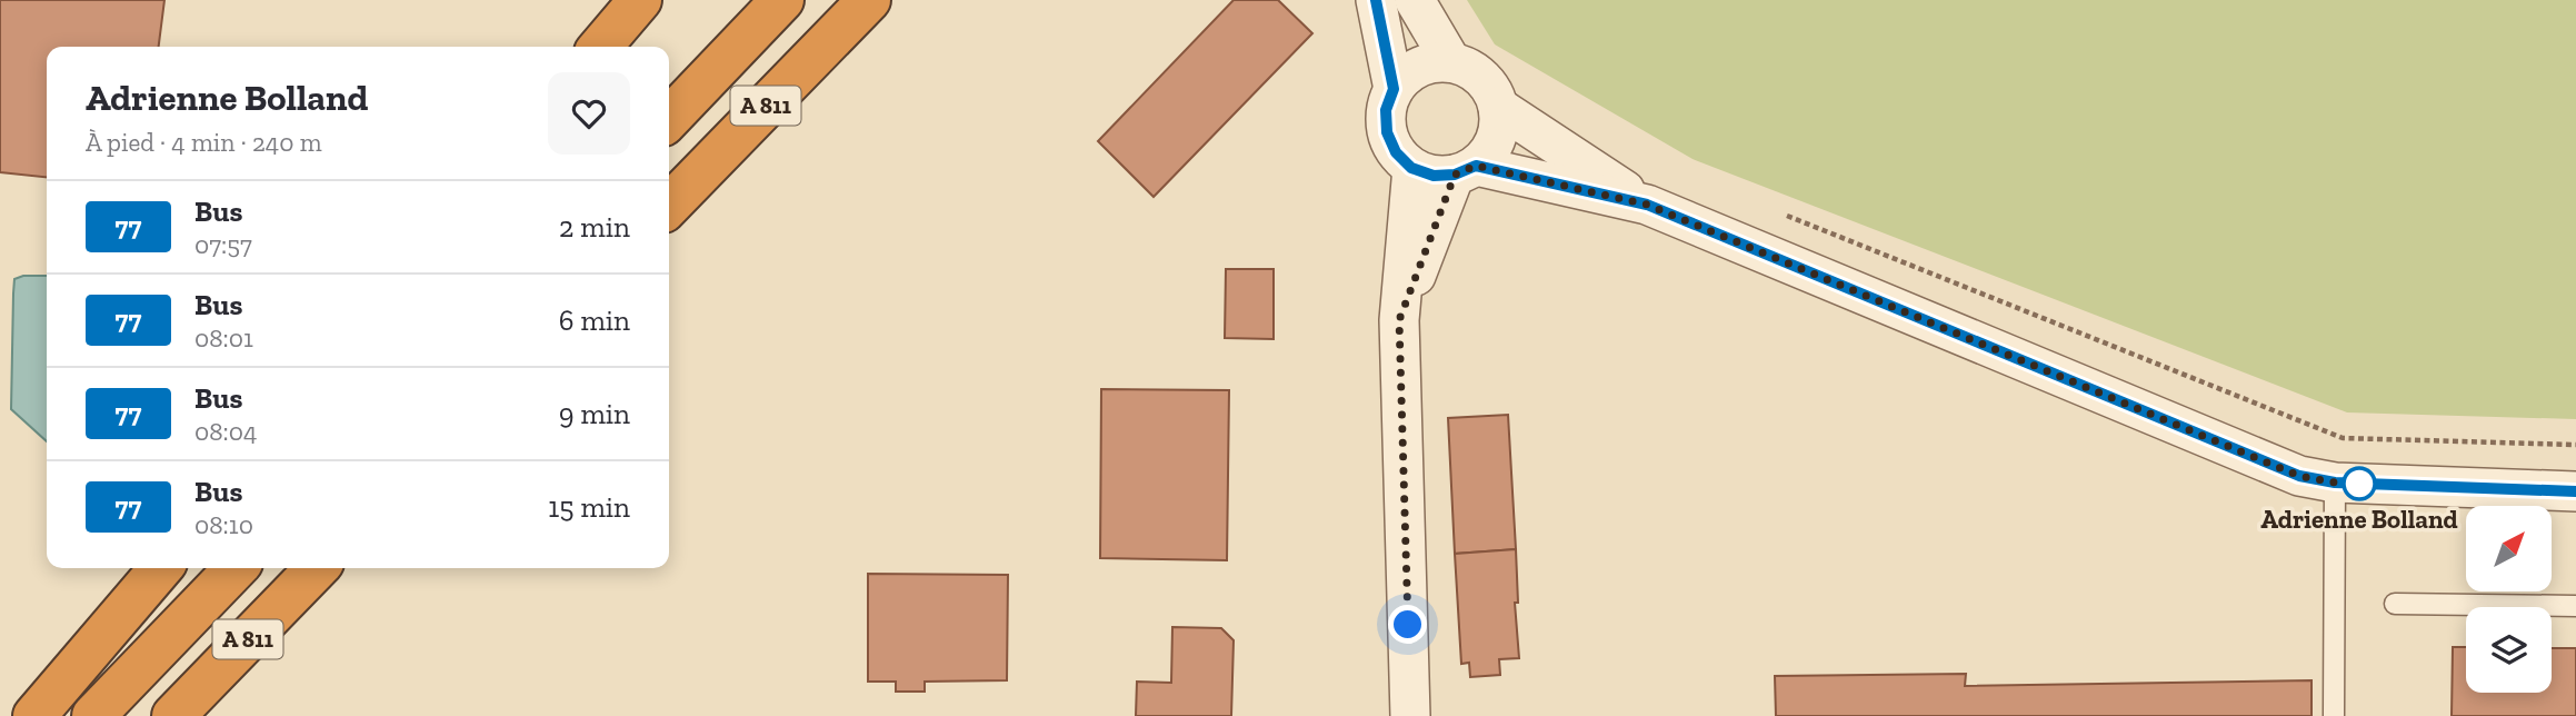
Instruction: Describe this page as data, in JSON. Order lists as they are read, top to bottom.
{
  "streets": {
    "highway": ["A 811"]
  },
  "places": ["Adrienne Bolland"],
  "lines": ["bus line 77"],
  "north": "top right",
  "page": {
    "heading": ["Adrienne Bolland", "À pied · 4 min · 240 m"],
    "list": [
      {
        "mark": "77",
        "name": "Bus",
        "note": "07:57",
        "value": "2 min"
      },
      {
        "mark": "77",
        "name": "Bus",
        "note": "08:01",
        "value": "6 min"
      },
      {
        "mark": "77",
        "name": "Bus",
        "note": "08:04",
        "value": "9 min"
      },
      {
        "mark": "77",
        "name": "Bus",
        "note": "08:10",
        "value": "15 min"
      }
    ]
  }
}
